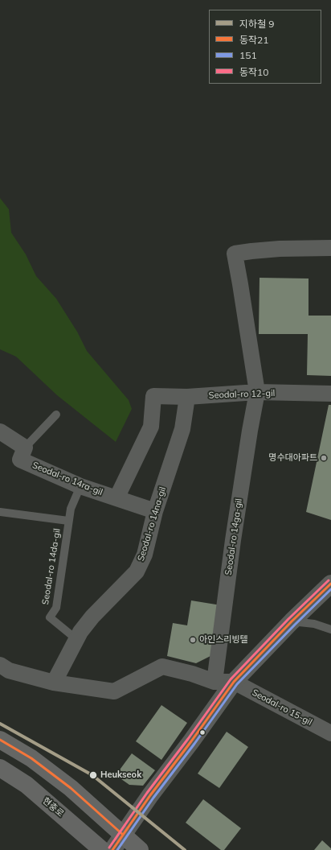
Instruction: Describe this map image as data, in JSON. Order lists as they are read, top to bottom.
{
  "streets": {
    "main road": ["현충로"],
    "street": [
      "Seodal-ro 12-gil",
      "Seodal-ro 14ra-gil",
      "Seodal-ro 14na-gil",
      "Seodal-ro 14ga-gil",
      "Seodal-ro 15-gil"
    ],
    "lane": ["Seodal-ro 14da-gil"]
  },
  "crossings": [
    ["Seodal-ro 12-gil", "Seodal-ro 14ra-gil"],
    ["Seodal-ro 12-gil", "Seodal-ro 14na-gil"],
    ["Seodal-ro 12-gil", "Seodal-ro 14ga-gil"],
    ["Seodal-ro 14ra-gil", "Seodal-ro 14na-gil"],
    ["Seodal-ro 14ra-gil", "Seodal-ro 14da-gil"],
    ["Seodal-ro 14na-gil", "Seodal-ro 14da-gil"]
  ],
  "places": ["명수대아파트", "아인스리빙텔", "Heukseok"],
  "lines": [
    "transit line 동작10",
    "transit line 동작21",
    "transit line 151",
    "metro line 9"
  ],
  "legend": [
    "지하철 9",
    "동작21",
    "151",
    "동작10"
  ]
}
